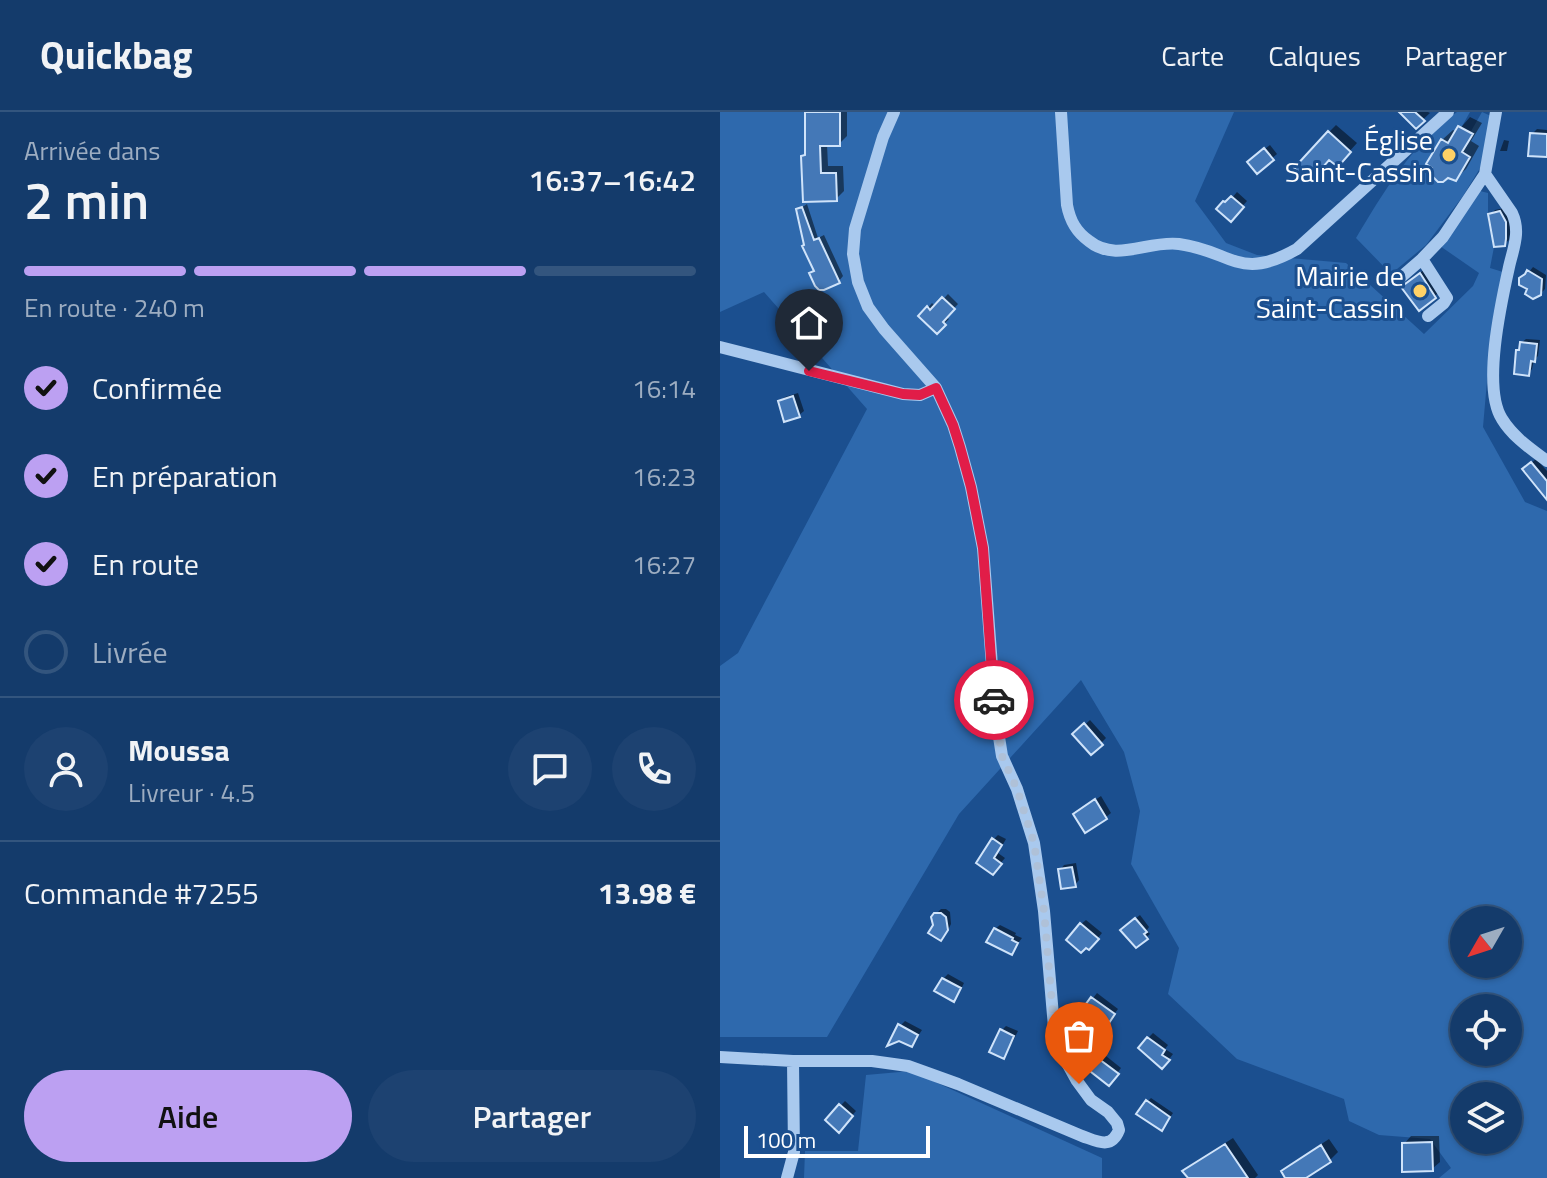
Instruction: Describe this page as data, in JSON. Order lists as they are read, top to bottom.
{
  "places": ["Église Saint-Cassin", "Mairie de Saint-Cassin"],
  "scale_bar": "100 m",
  "north": "bottom left",
  "page": {
    "header": "Quickbag",
    "nav": ["Carte", "Calques", "Partager"],
    "heading": ["2 min", "Arrivée dans", "16:37–16:42"],
    "panel": [
      "Moussa",
      "Livreur · 4.5",
      "Commande #7255",
      "13.98 €"
    ],
    "bar": "En route · 240 m",
    "list": [
      ["Confirmée", "16:14"],
      ["En préparation", "16:23"],
      ["En route", "16:27"],
      "Livrée"
    ],
    "buttons": ["Aide", "Partager"],
    "scale": "100 m"
  }
}
